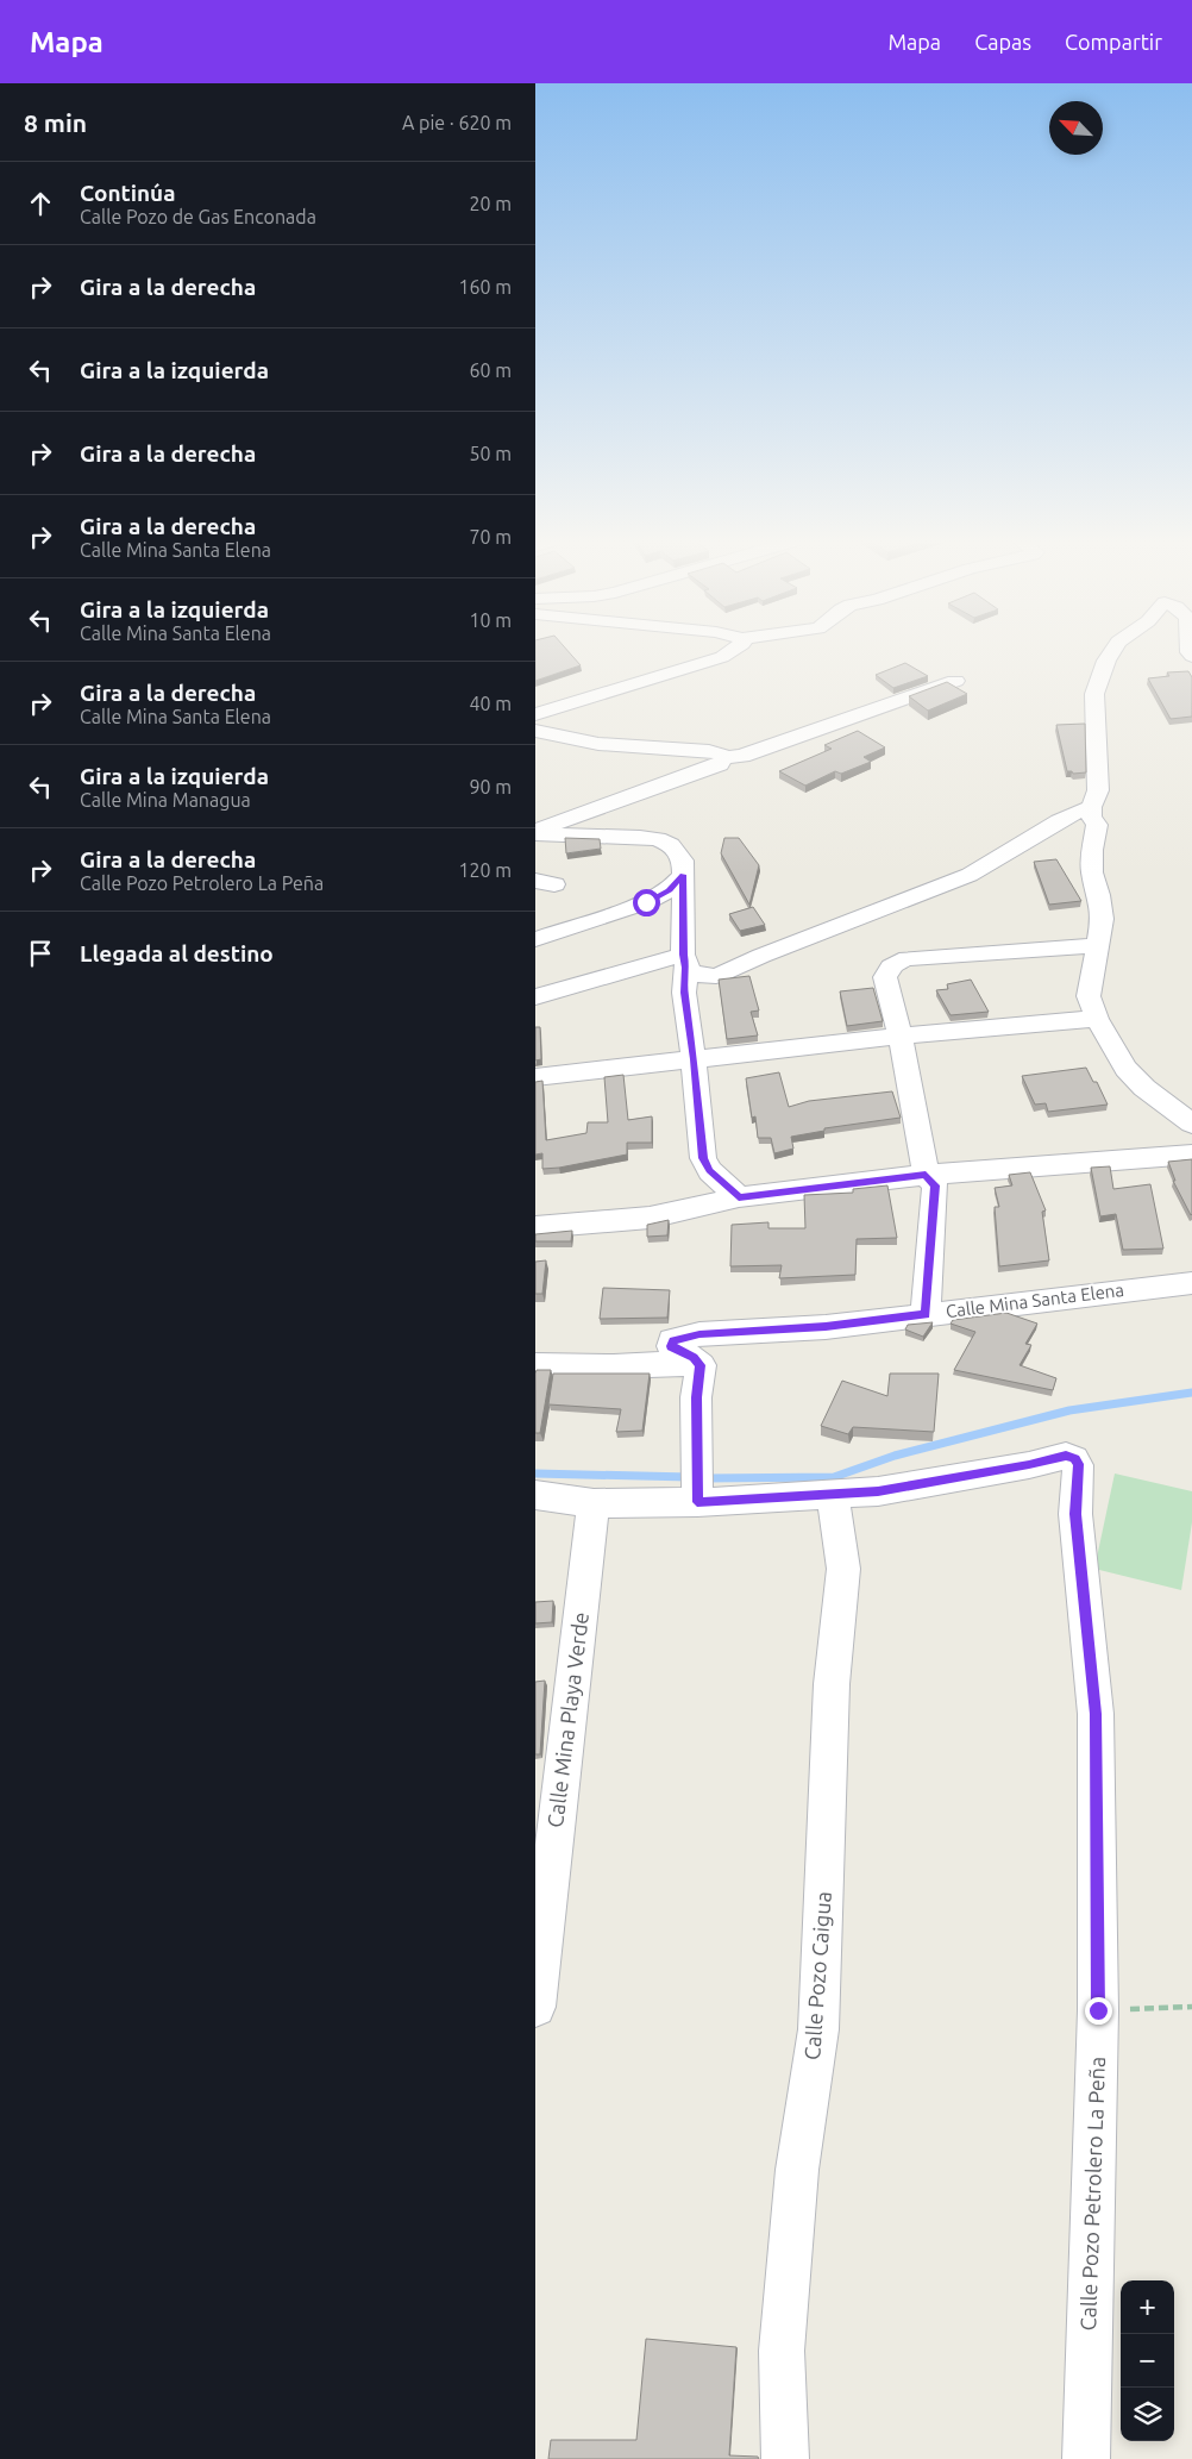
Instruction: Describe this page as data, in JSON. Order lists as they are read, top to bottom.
{
  "streets": {
    "street": [
      "Calle Mina Santa Elena",
      "Calle Mina Playa Verde",
      "Calle Pozo Caigua",
      "Calle Pozo Petrolero La Peña"
    ]
  },
  "crossings": [
    ["Calle Pozo Caigua", "Calle Pozo Petrolero La Peña"]
  ],
  "north": "top left",
  "page": {
    "header": "Mapa",
    "nav": ["Mapa", "Capas", "Compartir"],
    "heading": ["8 min", "A pie · 620 m"],
    "list": [
      ["Continúa", "Calle Pozo de Gas Enconada", "20 m"],
      ["Gira a la derecha", "160 m"],
      ["Gira a la izquierda", "60 m"],
      ["Gira a la derecha", "50 m"],
      ["Gira a la derecha", "Calle Mina Santa Elena", "70 m"],
      ["Gira a la izquierda", "Calle Mina Santa Elena", "10 m"],
      ["Gira a la derecha", "Calle Mina Santa Elena", "40 m"],
      ["Gira a la izquierda", "Calle Mina Managua", "90 m"],
      ["Gira a la derecha", "Calle Pozo Petrolero La Peña", "120 m"],
      "Llegada al destino"
    ],
    "map_buttons": ["+", "−"]
  }
}
